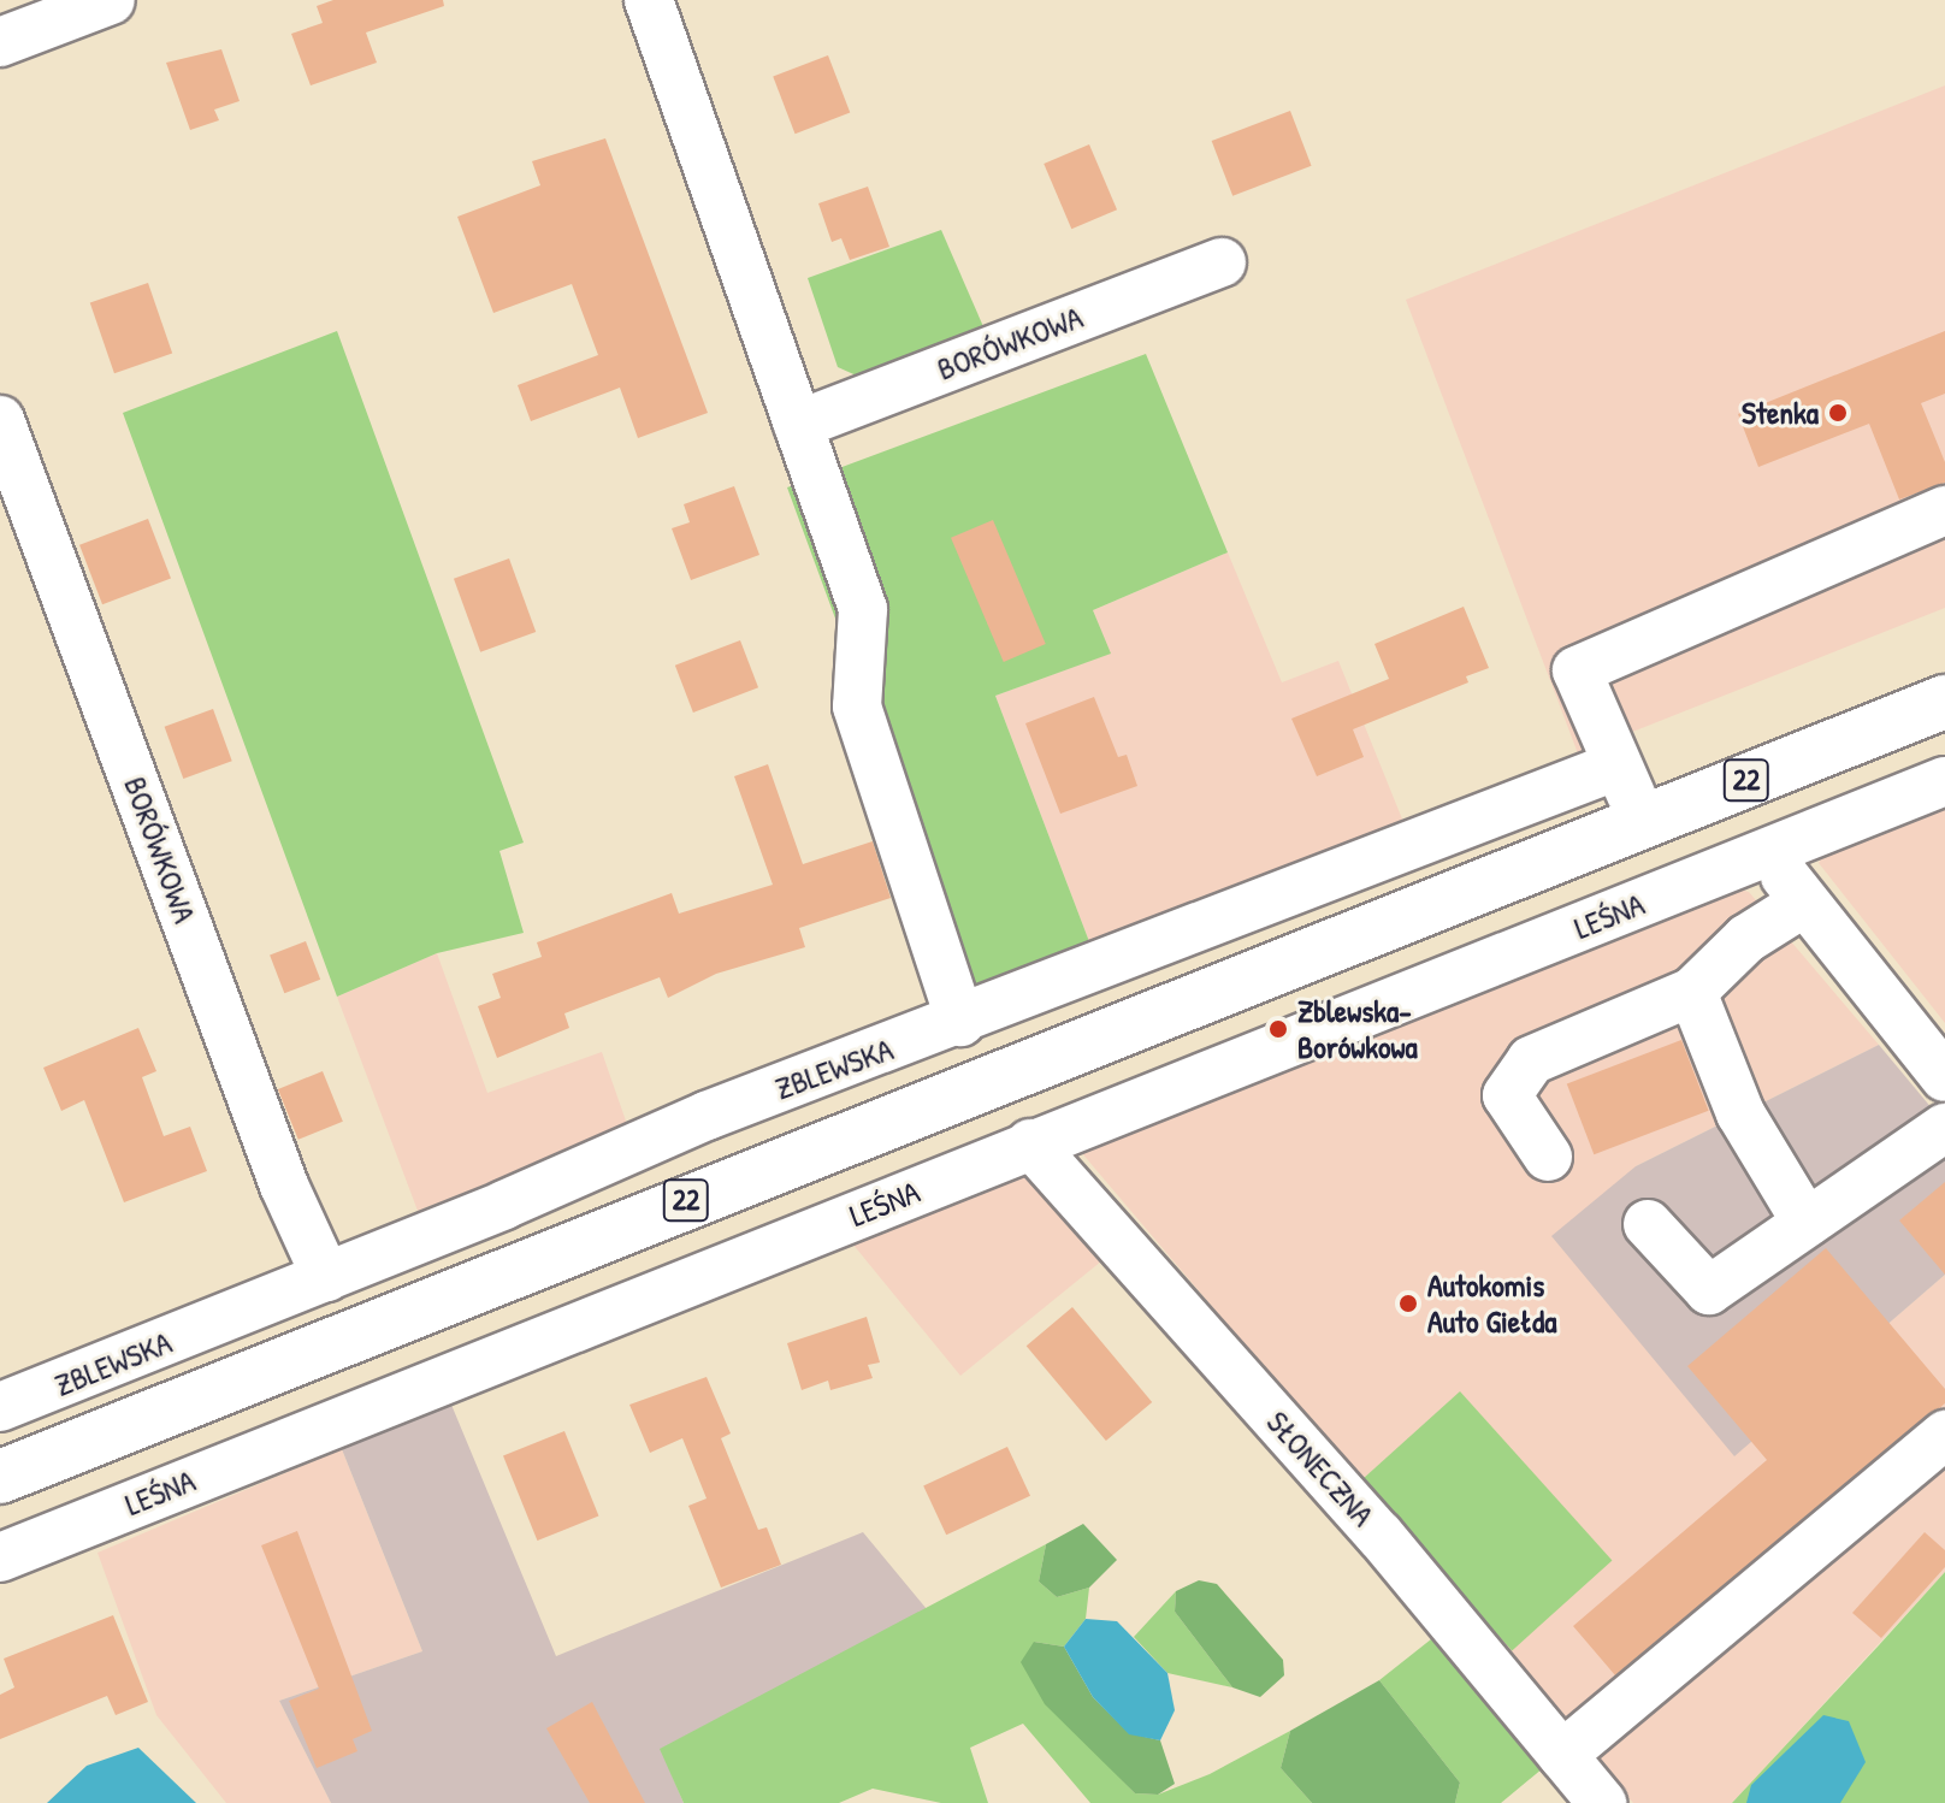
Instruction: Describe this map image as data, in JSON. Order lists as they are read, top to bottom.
{
  "streets": {
    "main road": ["22", "ZBLEWSKA"],
    "street": ["BORÓWKOWA", "LEŚNA", "SŁONECZNA"]
  },
  "crossings": [
    ["BORÓWKOWA", "ZBLEWSKA"],
    ["LEŚNA", "SŁONECZNA"]
  ],
  "places": ["Stenka", "Zblewska- Borówkowa", "Autokomis Auto Giełda"]
}
